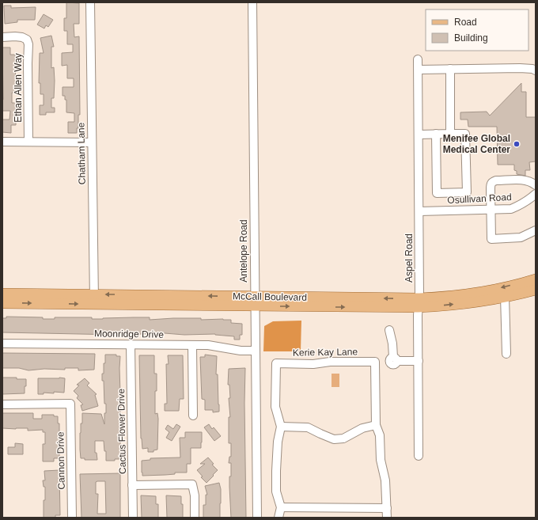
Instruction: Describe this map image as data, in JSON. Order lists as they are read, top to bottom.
{
  "streets": {
    "main road": ["McCall Boulevard"],
    "street": [
      "Ethan Allen Way",
      "Chatham Lane",
      "Osullivan Road",
      "Antelope Road",
      "Aspel Road",
      "Moonridge Drive",
      "Kerie Kay Lane",
      "Cactus Flower Drive",
      "Cannon Drive"
    ]
  },
  "crossings": [
    ["Chatham Lane", "McCall Boulevard"],
    ["Osullivan Road", "Aspel Road"],
    ["Antelope Road", "McCall Boulevard"],
    ["Antelope Road", "Moonridge Drive"],
    ["Aspel Road", "McCall Boulevard"],
    ["Moonridge Drive", "Cactus Flower Drive"]
  ],
  "places": ["Menifee Global Medical Center"],
  "legend": ["Road", "Building"]
}
